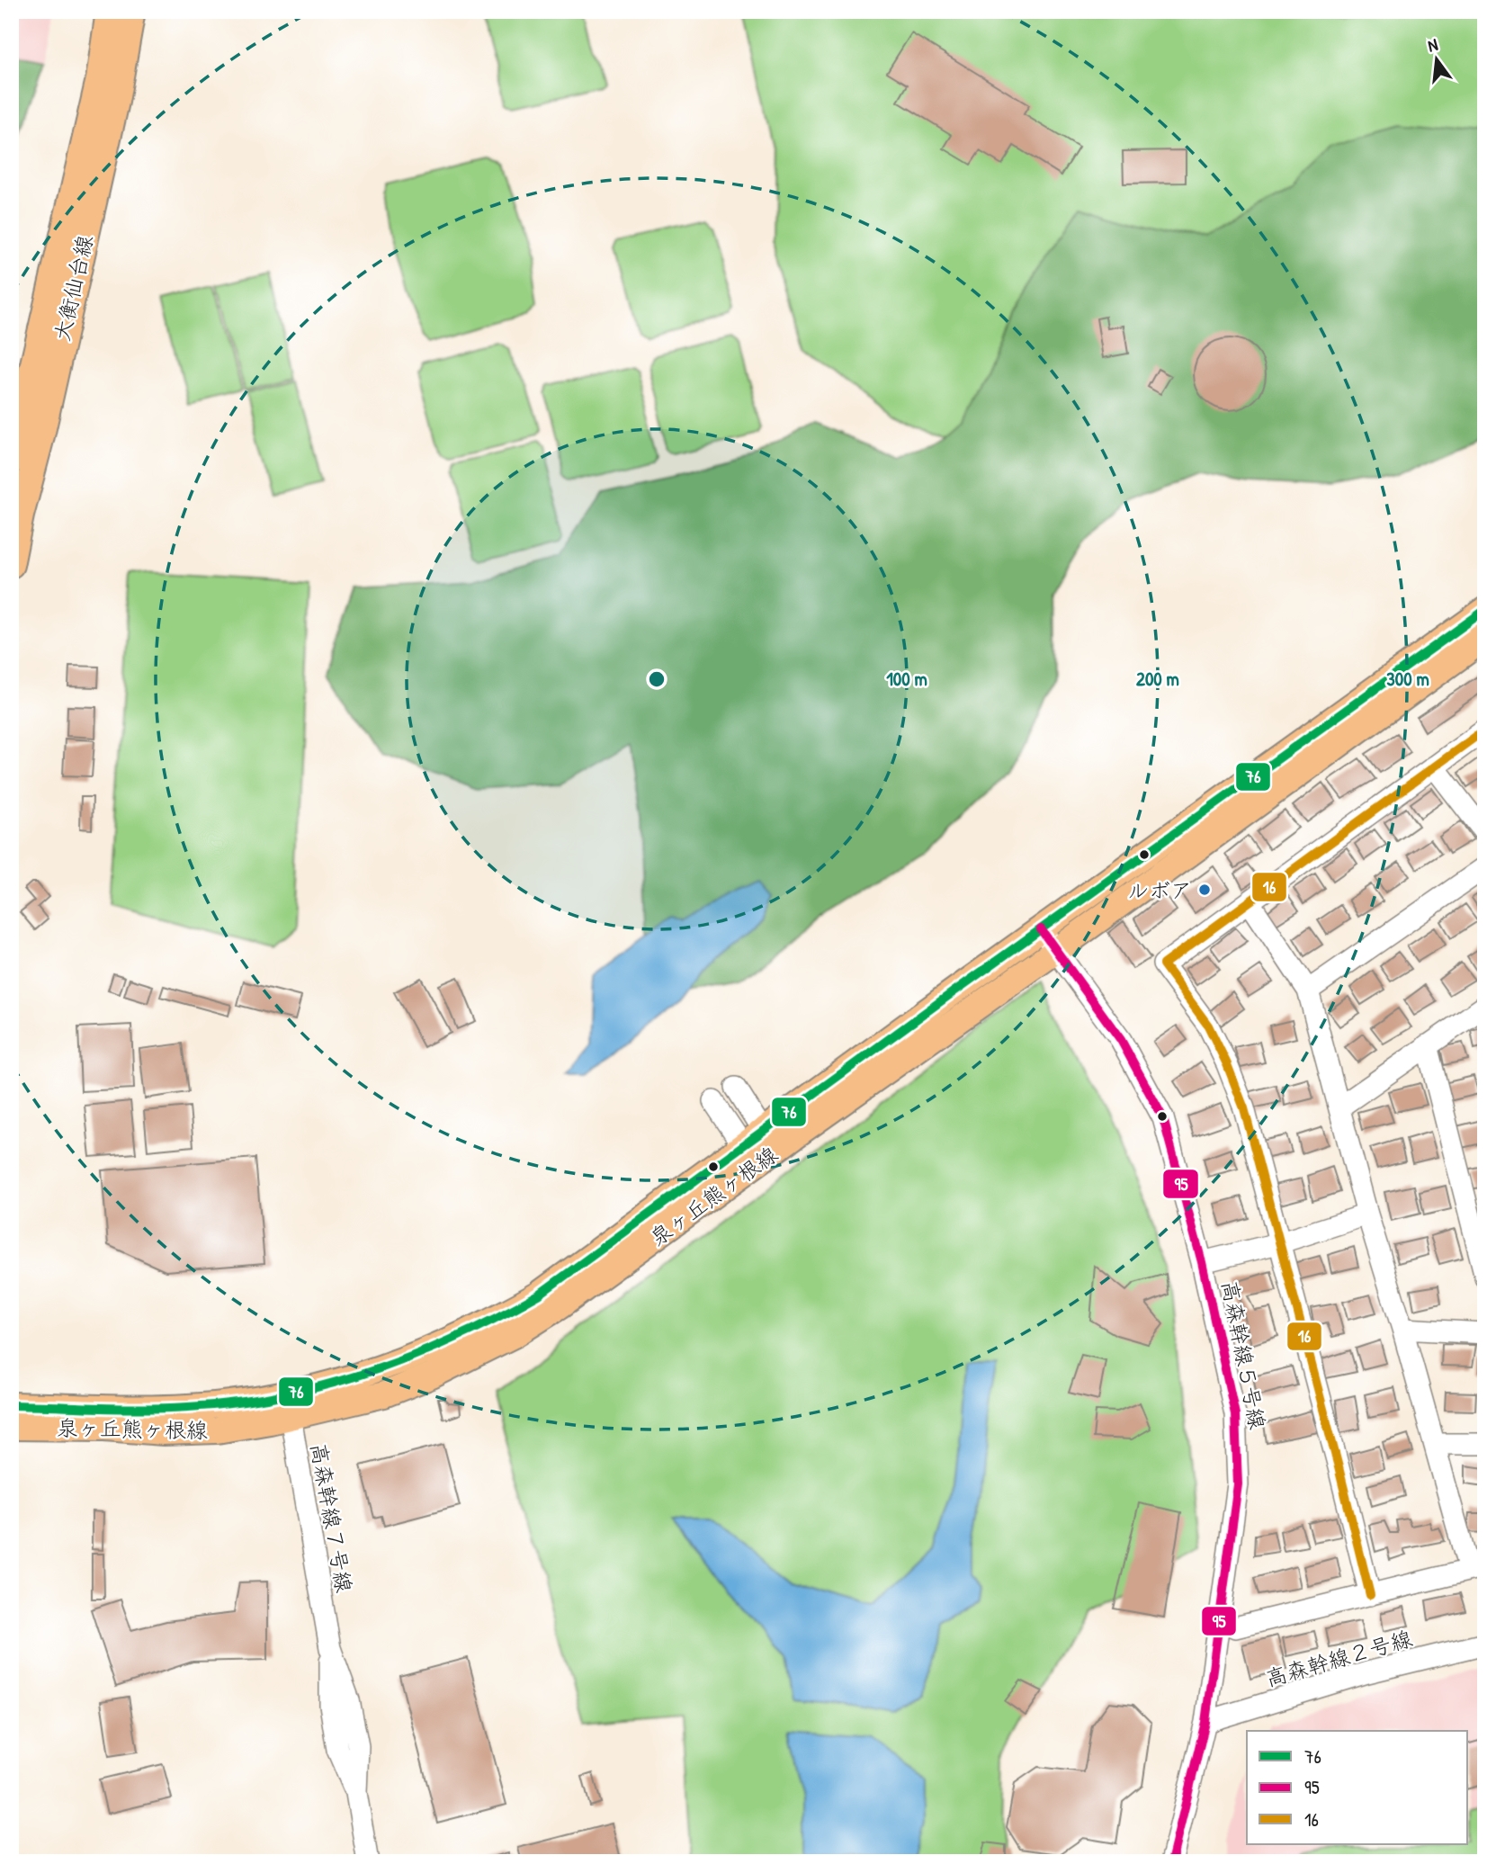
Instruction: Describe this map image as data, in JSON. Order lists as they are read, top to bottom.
{
  "streets": {
    "main road": ["大衡仙台線", "泉ヶ丘熊ヶ根線"],
    "street": ["高森幹線５号線", "高森幹線７号線", "高森幹線２号線"]
  },
  "crossings": [
    ["泉ヶ丘熊ヶ根線", "高森幹線５号線"],
    ["泉ヶ丘熊ヶ根線", "高森幹線７号線"],
    ["高森幹線５号線", "高森幹線２号線"]
  ],
  "places": ["ルボア"],
  "lines": ["transit line 76", "transit line 16", "transit line 95"],
  "legend": ["76", "95", "16"],
  "north": "top",
  "rings": ["100 m", "200 m", "300 m"]
}
